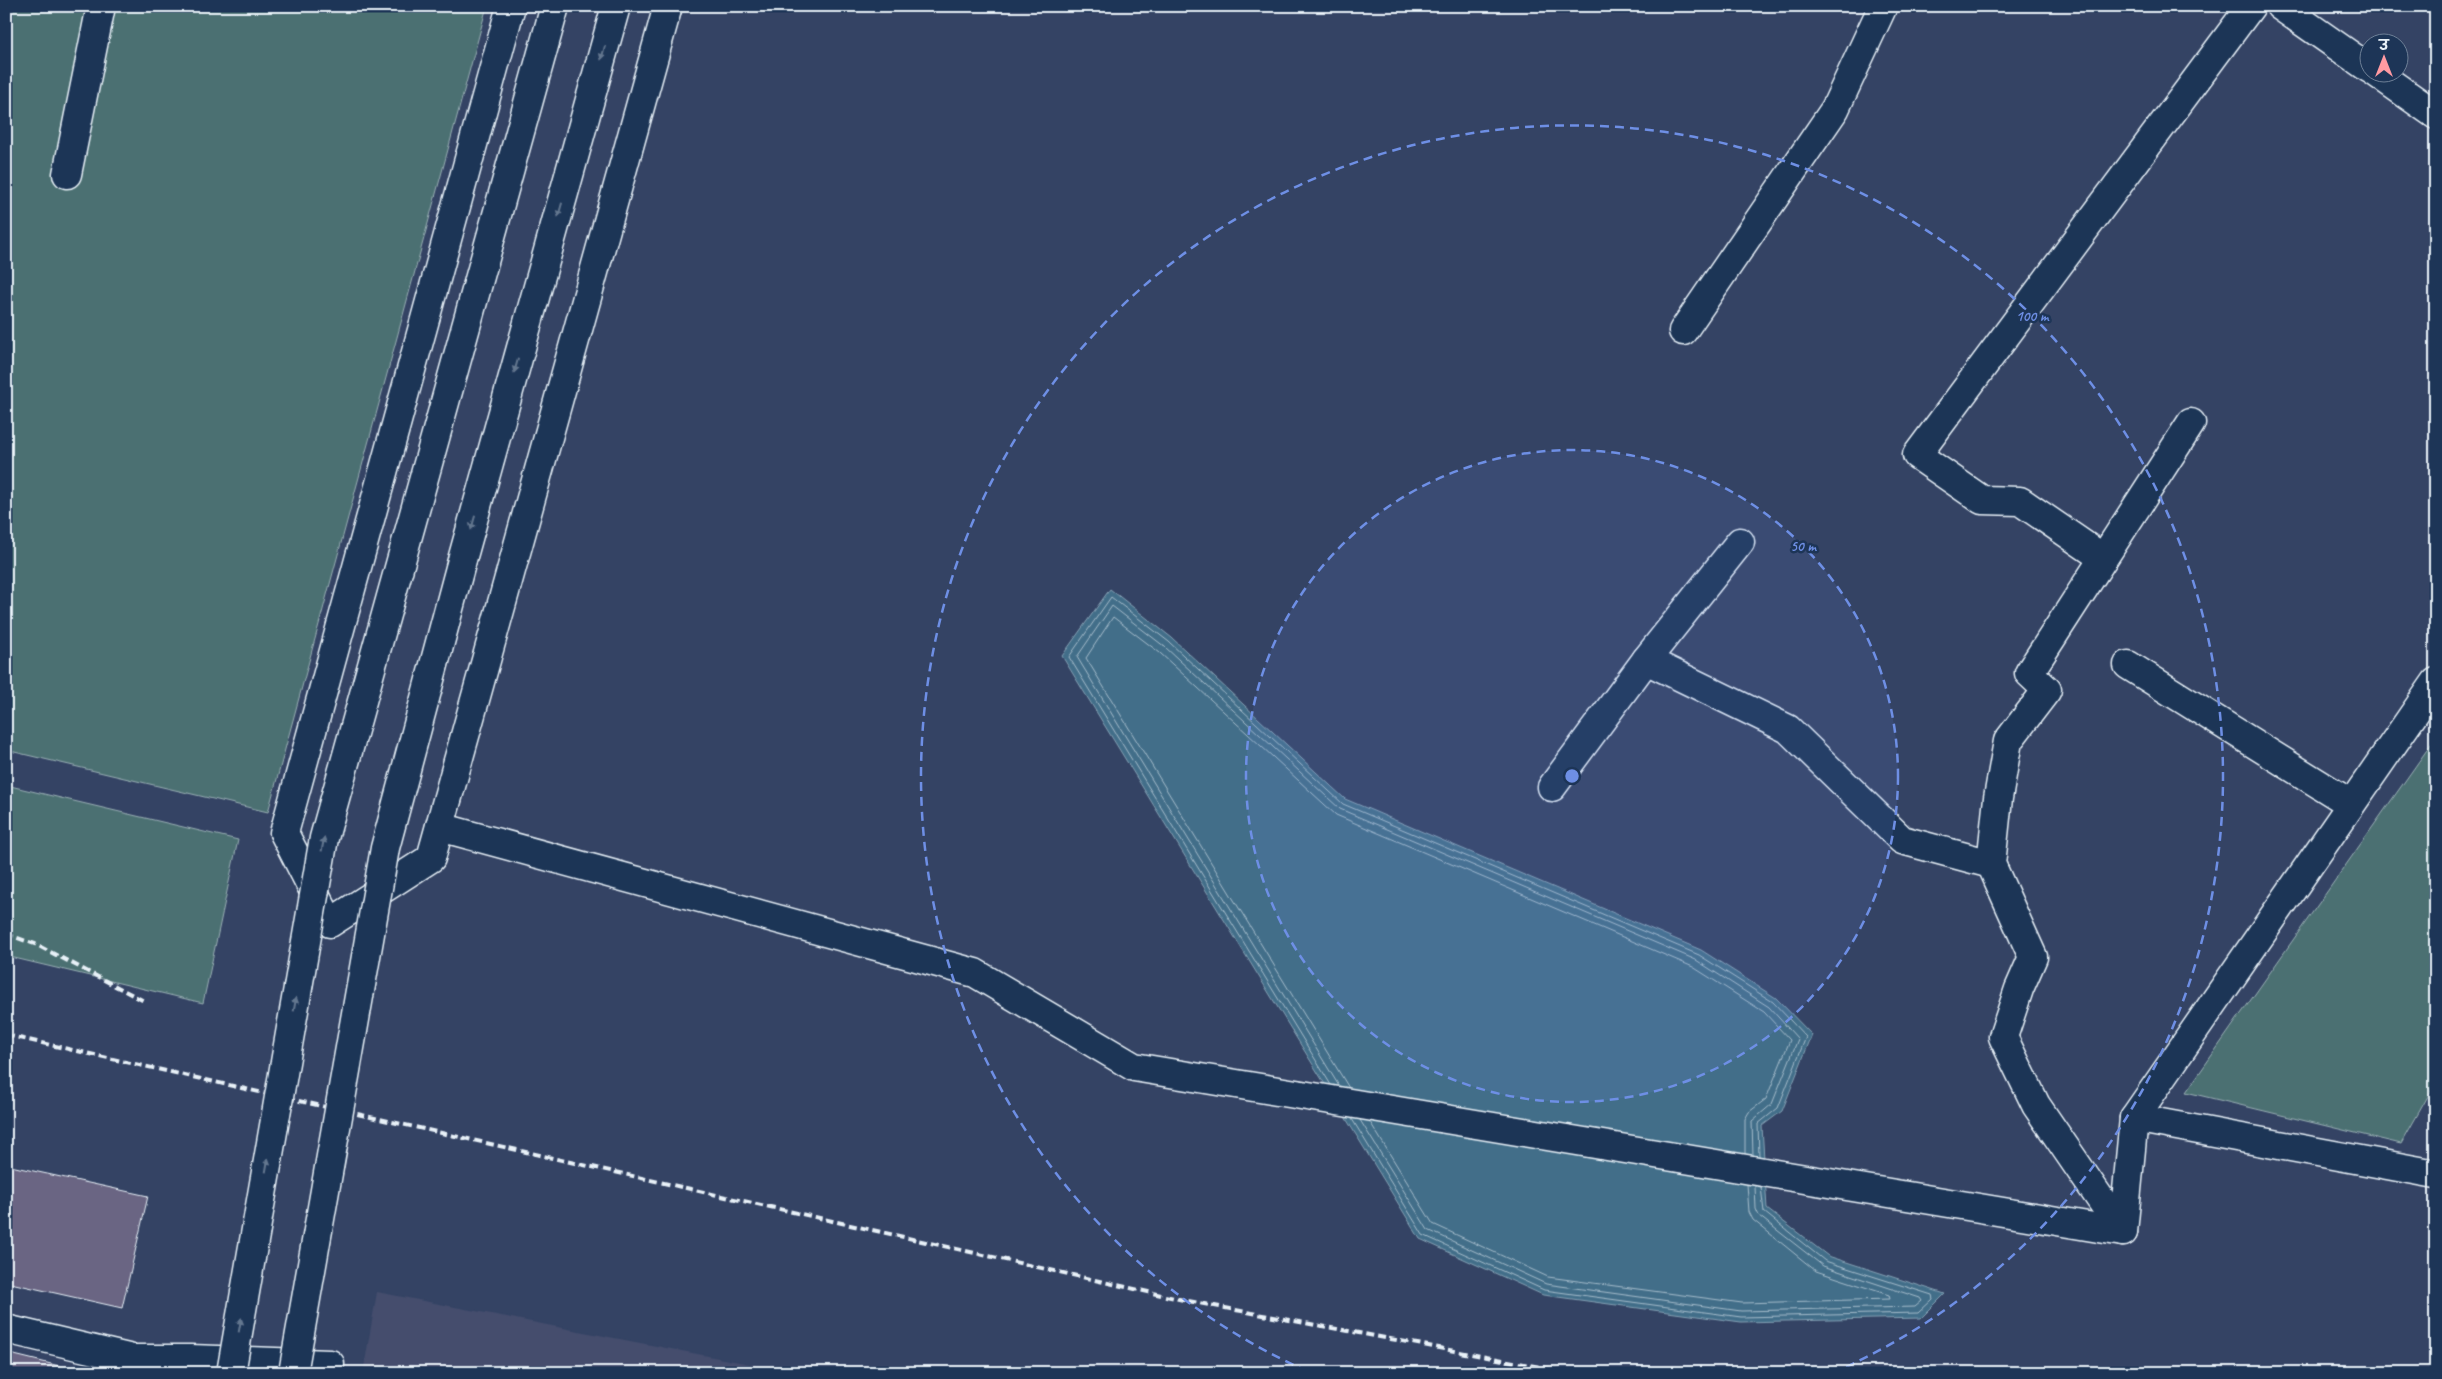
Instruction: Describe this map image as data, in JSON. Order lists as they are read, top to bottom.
{
  "north": "top",
  "rings": ["100 m", "50 m"]
}
